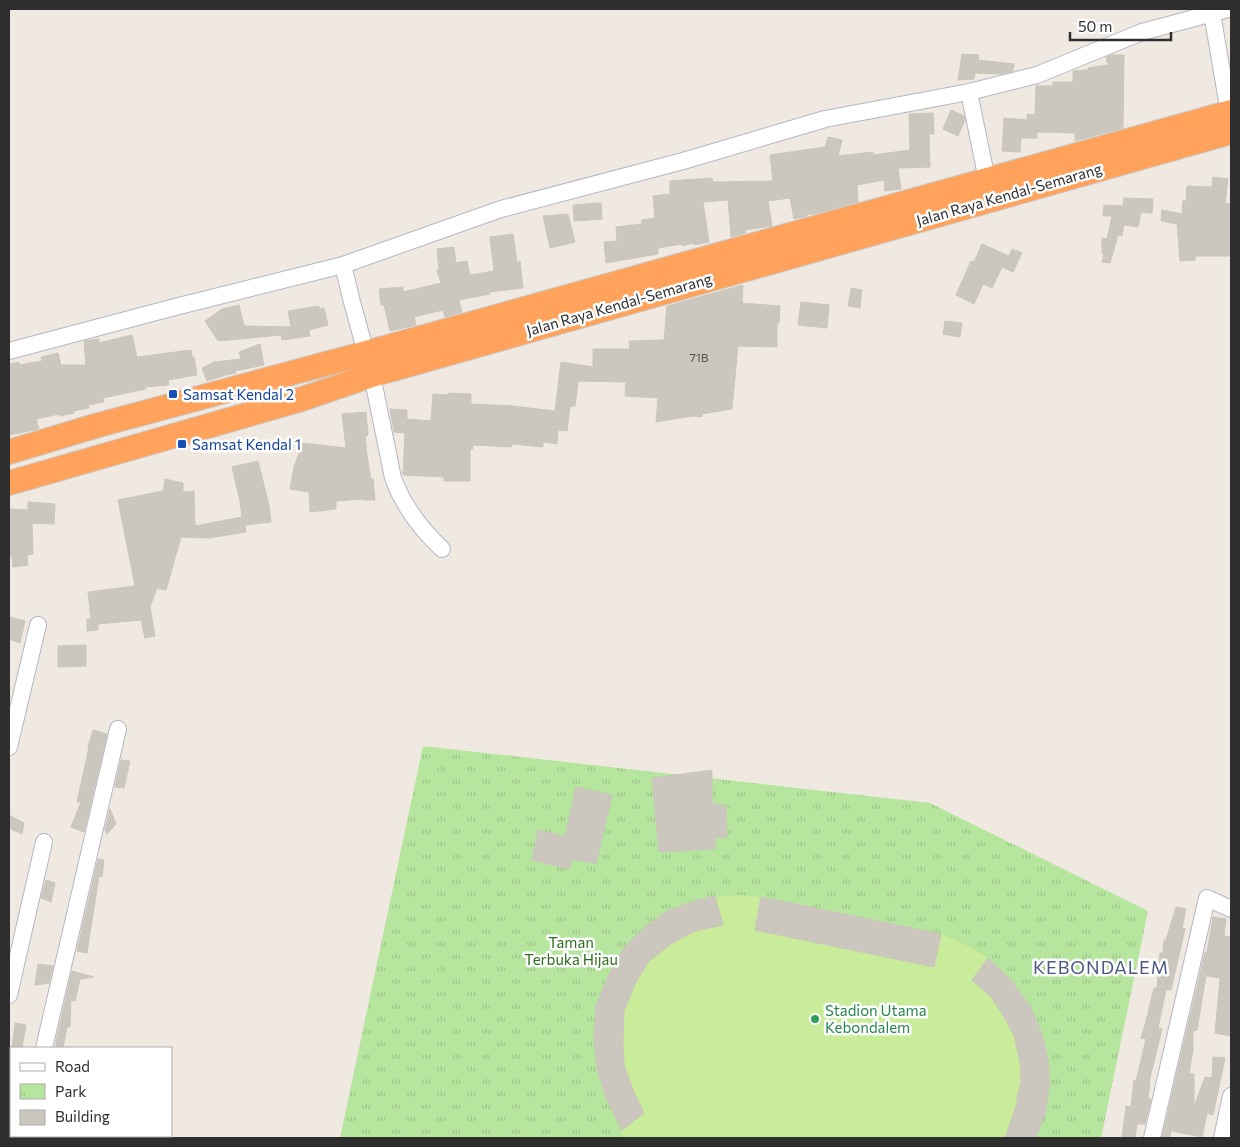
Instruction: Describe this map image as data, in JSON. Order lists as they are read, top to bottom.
{
  "streets": {
    "highway": ["Jalan Raya Kendal-Semarang"]
  },
  "districts": ["KEBONDALEM"],
  "parks": ["Taman Terbuka Hijau"],
  "places": {
    "transit": ["Samsat Kendal 2", "Samsat Kendal 1"],
    "other": ["Stadion Utama Kebondalem"]
  },
  "house_numbers": ["71B"],
  "legend": ["Road", "Park", "Building"],
  "scale_bar": "50 m"
}
